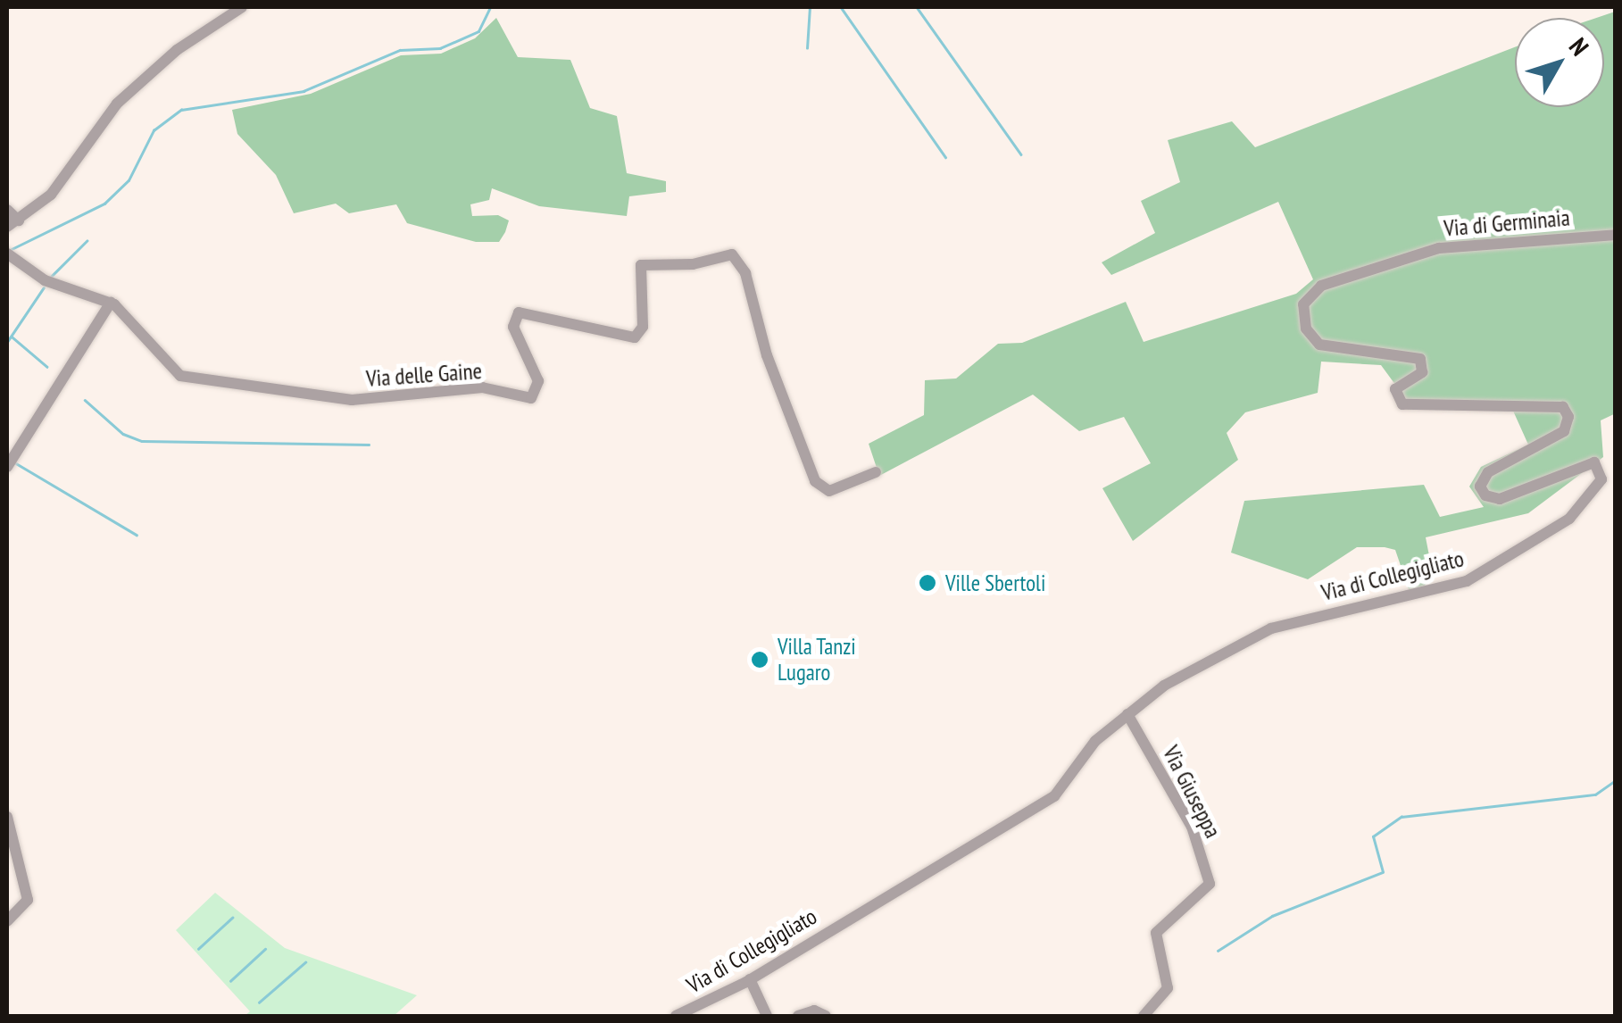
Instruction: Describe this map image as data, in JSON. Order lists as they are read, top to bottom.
{
  "streets": {
    "street": [
      "Via di Germinaia",
      "Via delle Gaine",
      "Via di Collegigliato",
      "Via Giuseppa"
    ]
  },
  "crossings": [
    ["Via di Germinaia", "Via di Collegigliato"],
    ["Via di Collegigliato", "Via Giuseppa"]
  ],
  "places": ["Ville Sbertoli", "Villa Tanzi Lugaro"],
  "north": "top right"
}
